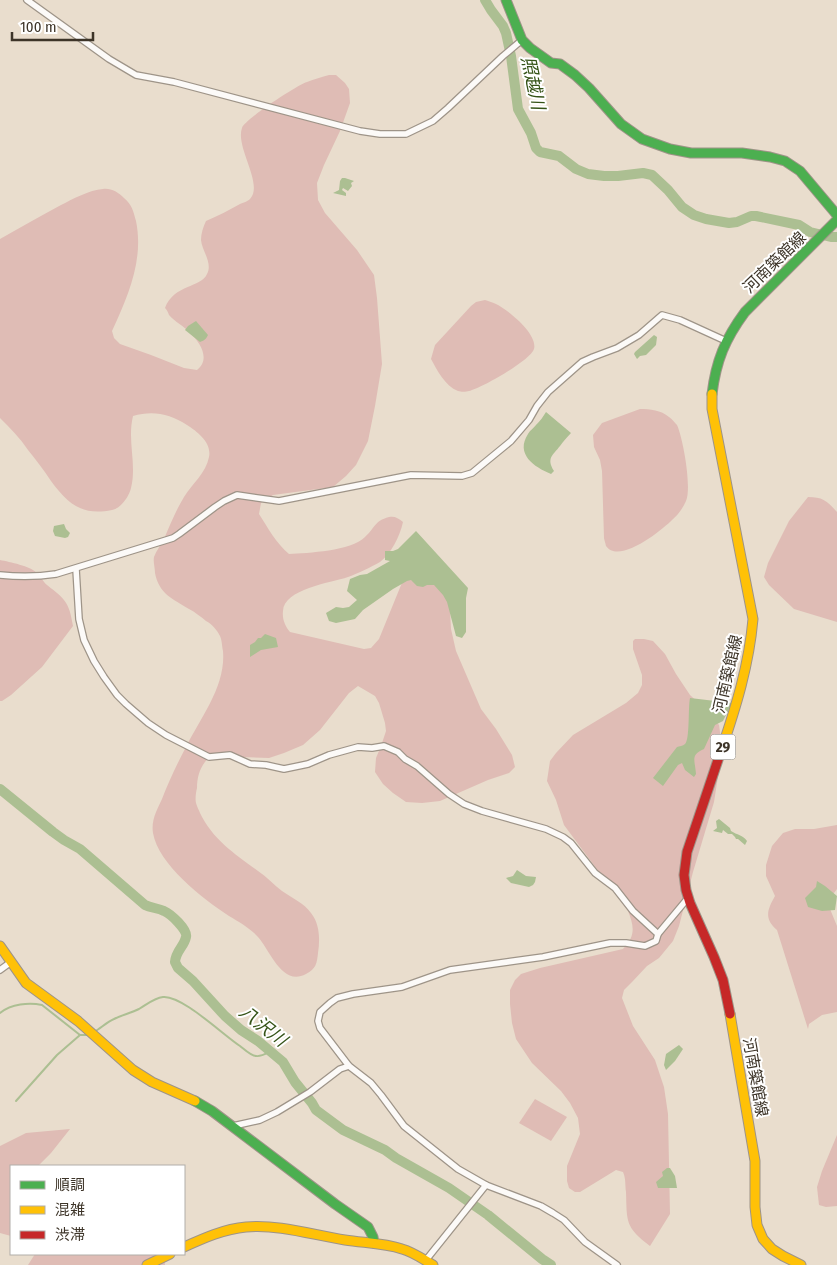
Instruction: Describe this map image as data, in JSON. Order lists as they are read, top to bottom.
{
  "streets": {
    "street": ["河南築館線", "29"]
  },
  "water": ["照越川", "八沢川"],
  "legend": ["順調", "混雑", "渋滞"],
  "scale_bar": "100 m"
}
